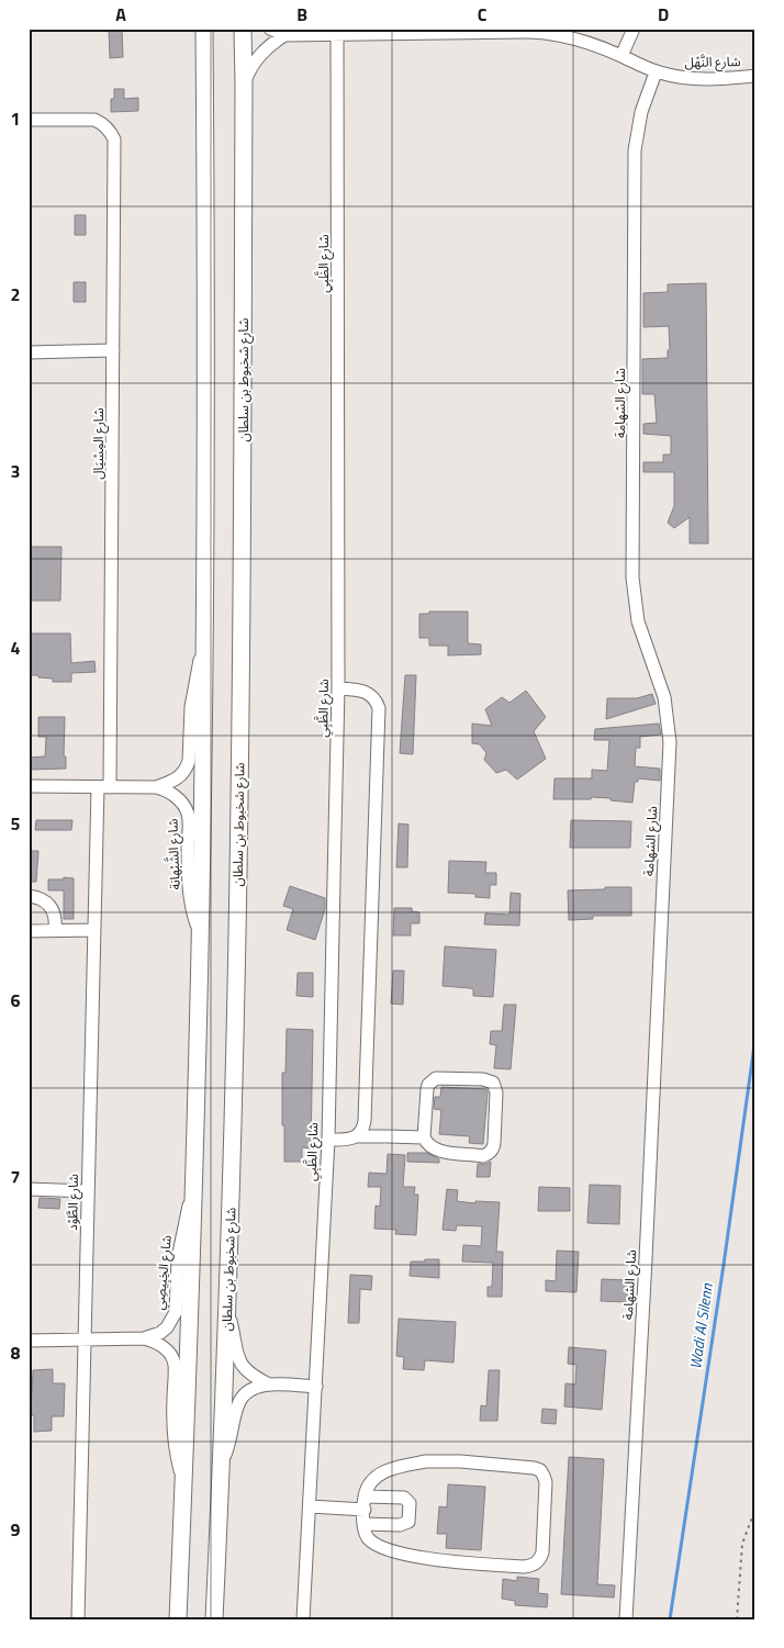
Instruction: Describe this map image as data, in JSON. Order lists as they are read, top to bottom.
{
  "streets": {
    "main road": ["شارع شخبوط بن سلطان"],
    "street": [
      "شارع النَّهْل",
      "شارع الظَّبِي",
      "شارع الشهامة",
      "شارع المِسْيَال",
      "شارع الشَّبْهانة",
      "شارع الطَّوْد",
      "شارع الخِبِيصِي"
    ]
  },
  "crossings": [
    ["شارع النَّهْل", "شارع الظَّبِي"],
    ["شارع النَّهْل", "شارع الشهامة"],
    ["شارع المِسْيَال", "شارع الشَّبْهانة"],
    ["شارع المِسْيَال", "شارع الطَّوْد"],
    ["شارع الشَّبْهانة", "شارع الطَّوْد"],
    ["شارع الطَّوْد", "شارع الخِبِيصِي"]
  ],
  "water": ["Wadi Al Silenn"],
  "grid": {
    "columns": [
      "A",
      "B",
      "C",
      "D"
    ],
    "rows": [
      "1",
      "2",
      "3",
      "4",
      "5",
      "6",
      "7",
      "8",
      "9"
    ]
  }
}
